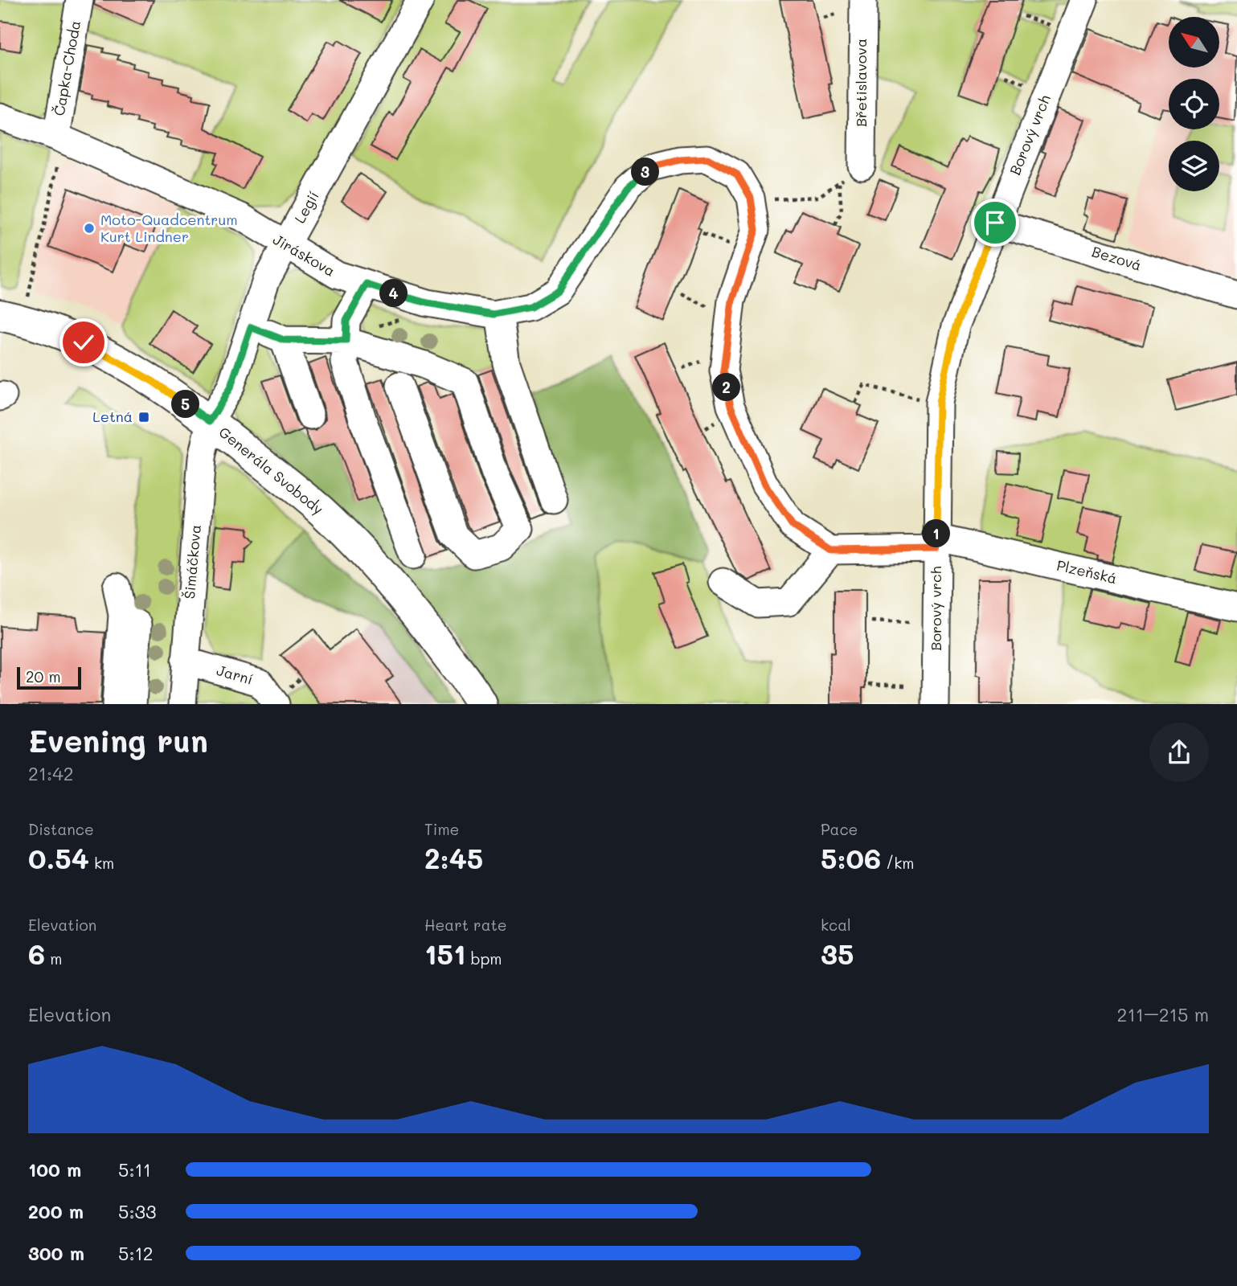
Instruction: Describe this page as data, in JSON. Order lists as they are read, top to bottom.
{
  "streets": {
    "main road": ["Generála Svobody"],
    "street": [
      "Čapka-Choda",
      "Břetislavova",
      "Borový vrch",
      "Legií",
      "Jiráskova",
      "Bezová",
      "Šimáčkova",
      "Plzeňská",
      "Jarní"
    ]
  },
  "crossings": [
    ["Čapka-Choda", "Jiráskova"],
    ["Borový vrch", "Bezová"],
    ["Borový vrch", "Plzeňská"],
    ["Legií", "Jiráskova"],
    ["Legií", "Generála Svobody"],
    ["Legií", "Šimáčkova"],
    ["Generála Svobody", "Šimáčkova"],
    ["Šimáčkova", "Jarní"]
  ],
  "places": {
    "other": ["Moto-Quadcentrum Kurt Lindner"],
    "transit": ["Letná"]
  },
  "scale_bar": "20 m",
  "north": "top left",
  "page": {
    "pins": [
      "3",
      "4",
      "2",
      "5",
      "1"
    ],
    "scale": "20 m",
    "heading": ["Evening run", "21:42"],
    "stats": [
      ["Distance", "0.54 km"],
      ["Time", "2:45"],
      ["Pace", "5:06 /km"],
      ["Elevation", "6 m"],
      ["Heart rate", "151 bpm"],
      ["kcal", "35"]
    ],
    "chart": ["Elevation", "211–215 m"],
    "list": [
      {
        "name": "100 m",
        "note": "5:11"
      },
      {
        "name": "200 m",
        "note": "5:33"
      },
      {
        "name": "300 m",
        "note": "5:12"
      }
    ]
  }
}
